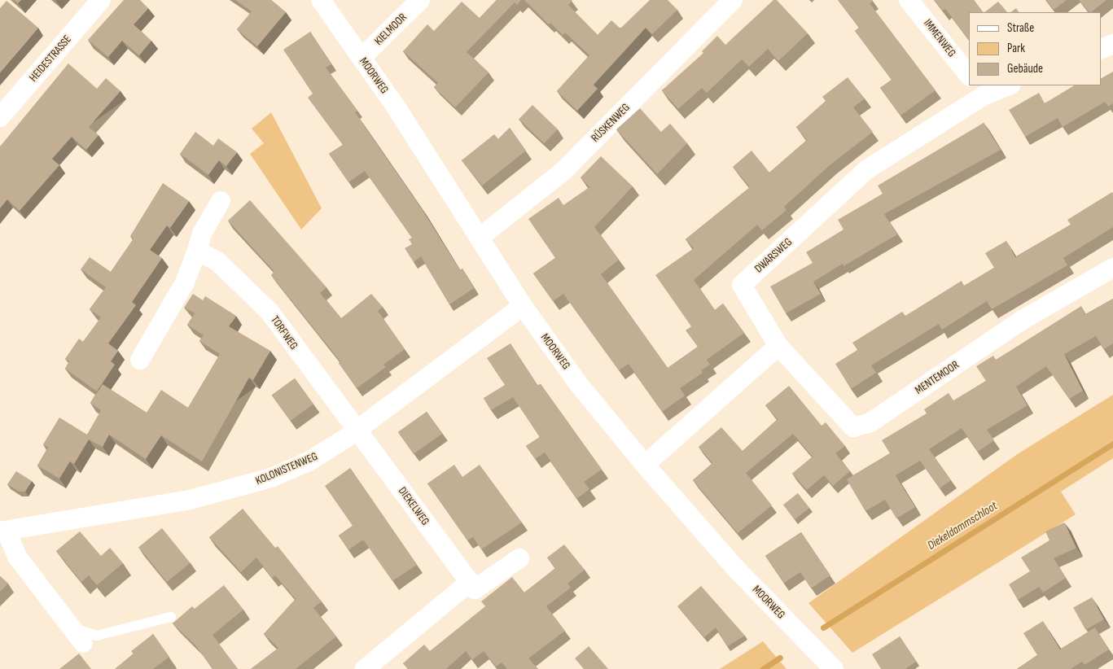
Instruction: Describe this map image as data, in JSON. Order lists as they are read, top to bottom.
{
  "streets": {
    "street": [
      "KIELMOOR",
      "IMMENWEG",
      "HEIDESTRASSE",
      "MOORWEG",
      "RÜSKENWEG",
      "DWARSWEG",
      "TORFWEG",
      "MENTEMOOR",
      "KOLONISTENWEG",
      "DIEKELWEG"
    ]
  },
  "crossings": [
    ["KIELMOOR", "MOORWEG"],
    ["MOORWEG", "RÜSKENWEG"],
    ["MOORWEG", "KOLONISTENWEG"],
    ["DWARSWEG", "MENTEMOOR"],
    ["TORFWEG", "KOLONISTENWEG"],
    ["TORFWEG", "DIEKELWEG"],
    ["KOLONISTENWEG", "DIEKELWEG"]
  ],
  "water": ["Diekeldammschloot"],
  "legend": ["Straße", "Park", "Gebäude"]
}
